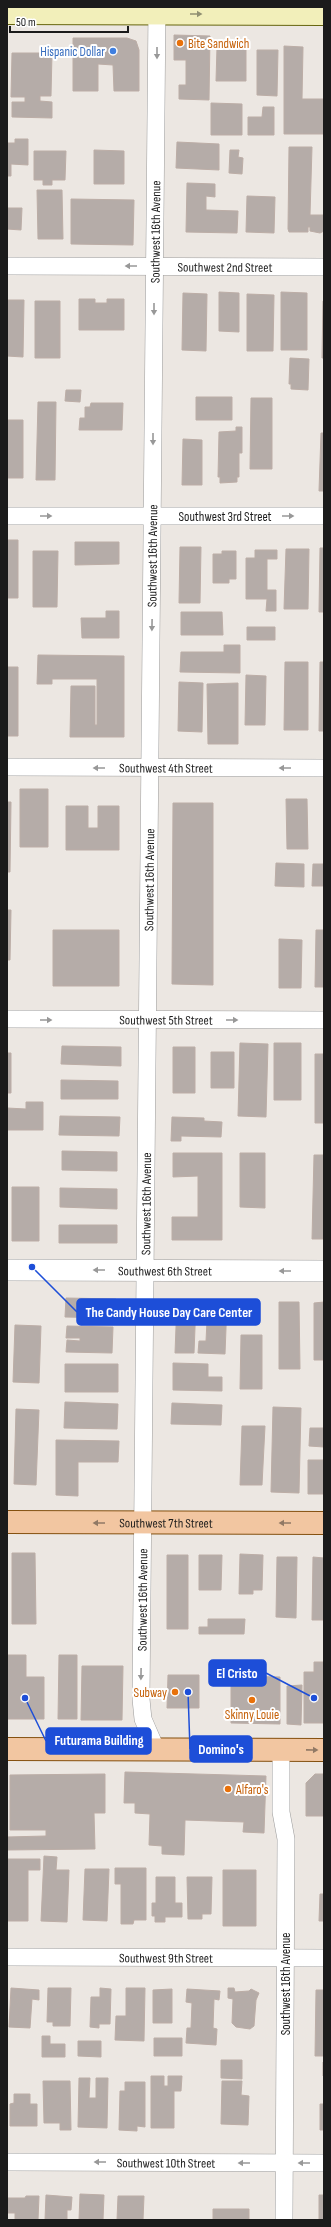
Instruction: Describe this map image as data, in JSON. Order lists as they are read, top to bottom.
{
  "streets": {
    "main road": ["Southwest 7th Street"],
    "street": [
      "Southwest 16th Avenue",
      "Southwest 2nd Street",
      "Southwest 3rd Street",
      "Southwest 4th Street",
      "Southwest 5th Street",
      "Southwest 6th Street",
      "Southwest 9th Street",
      "Southwest 10th Street"
    ]
  },
  "crossings": [
    ["Southwest 16th Avenue", "Southwest 2nd Street"],
    ["Southwest 16th Avenue", "Southwest 3rd Street"],
    ["Southwest 16th Avenue", "Southwest 4th Street"],
    ["Southwest 16th Avenue", "Southwest 5th Street"],
    ["Southwest 16th Avenue", "Southwest 6th Street"],
    ["Southwest 16th Avenue", "Southwest 7th Street"],
    ["Southwest 16th Avenue", "Southwest 9th Street"],
    ["Southwest 16th Avenue", "Southwest 10th Street"]
  ],
  "one_way": [
    "Southwest 16th Avenue",
    "Southwest 2nd Street",
    "Southwest 3rd Street",
    "Southwest 4th Street",
    "Southwest 5th Street",
    "Southwest 6th Street",
    "Southwest 7th Street",
    "Southwest 10th Street"
  ],
  "places": [
    "Bite Sandwich",
    "Hispanic Dollar",
    "The Candy House Day Care Center",
    "Subway",
    "Domino's",
    "Futurama Building",
    "El Cristo",
    "Skinny Louie",
    "Alfaro's"
  ],
  "scale_bar": "50 m"
}
